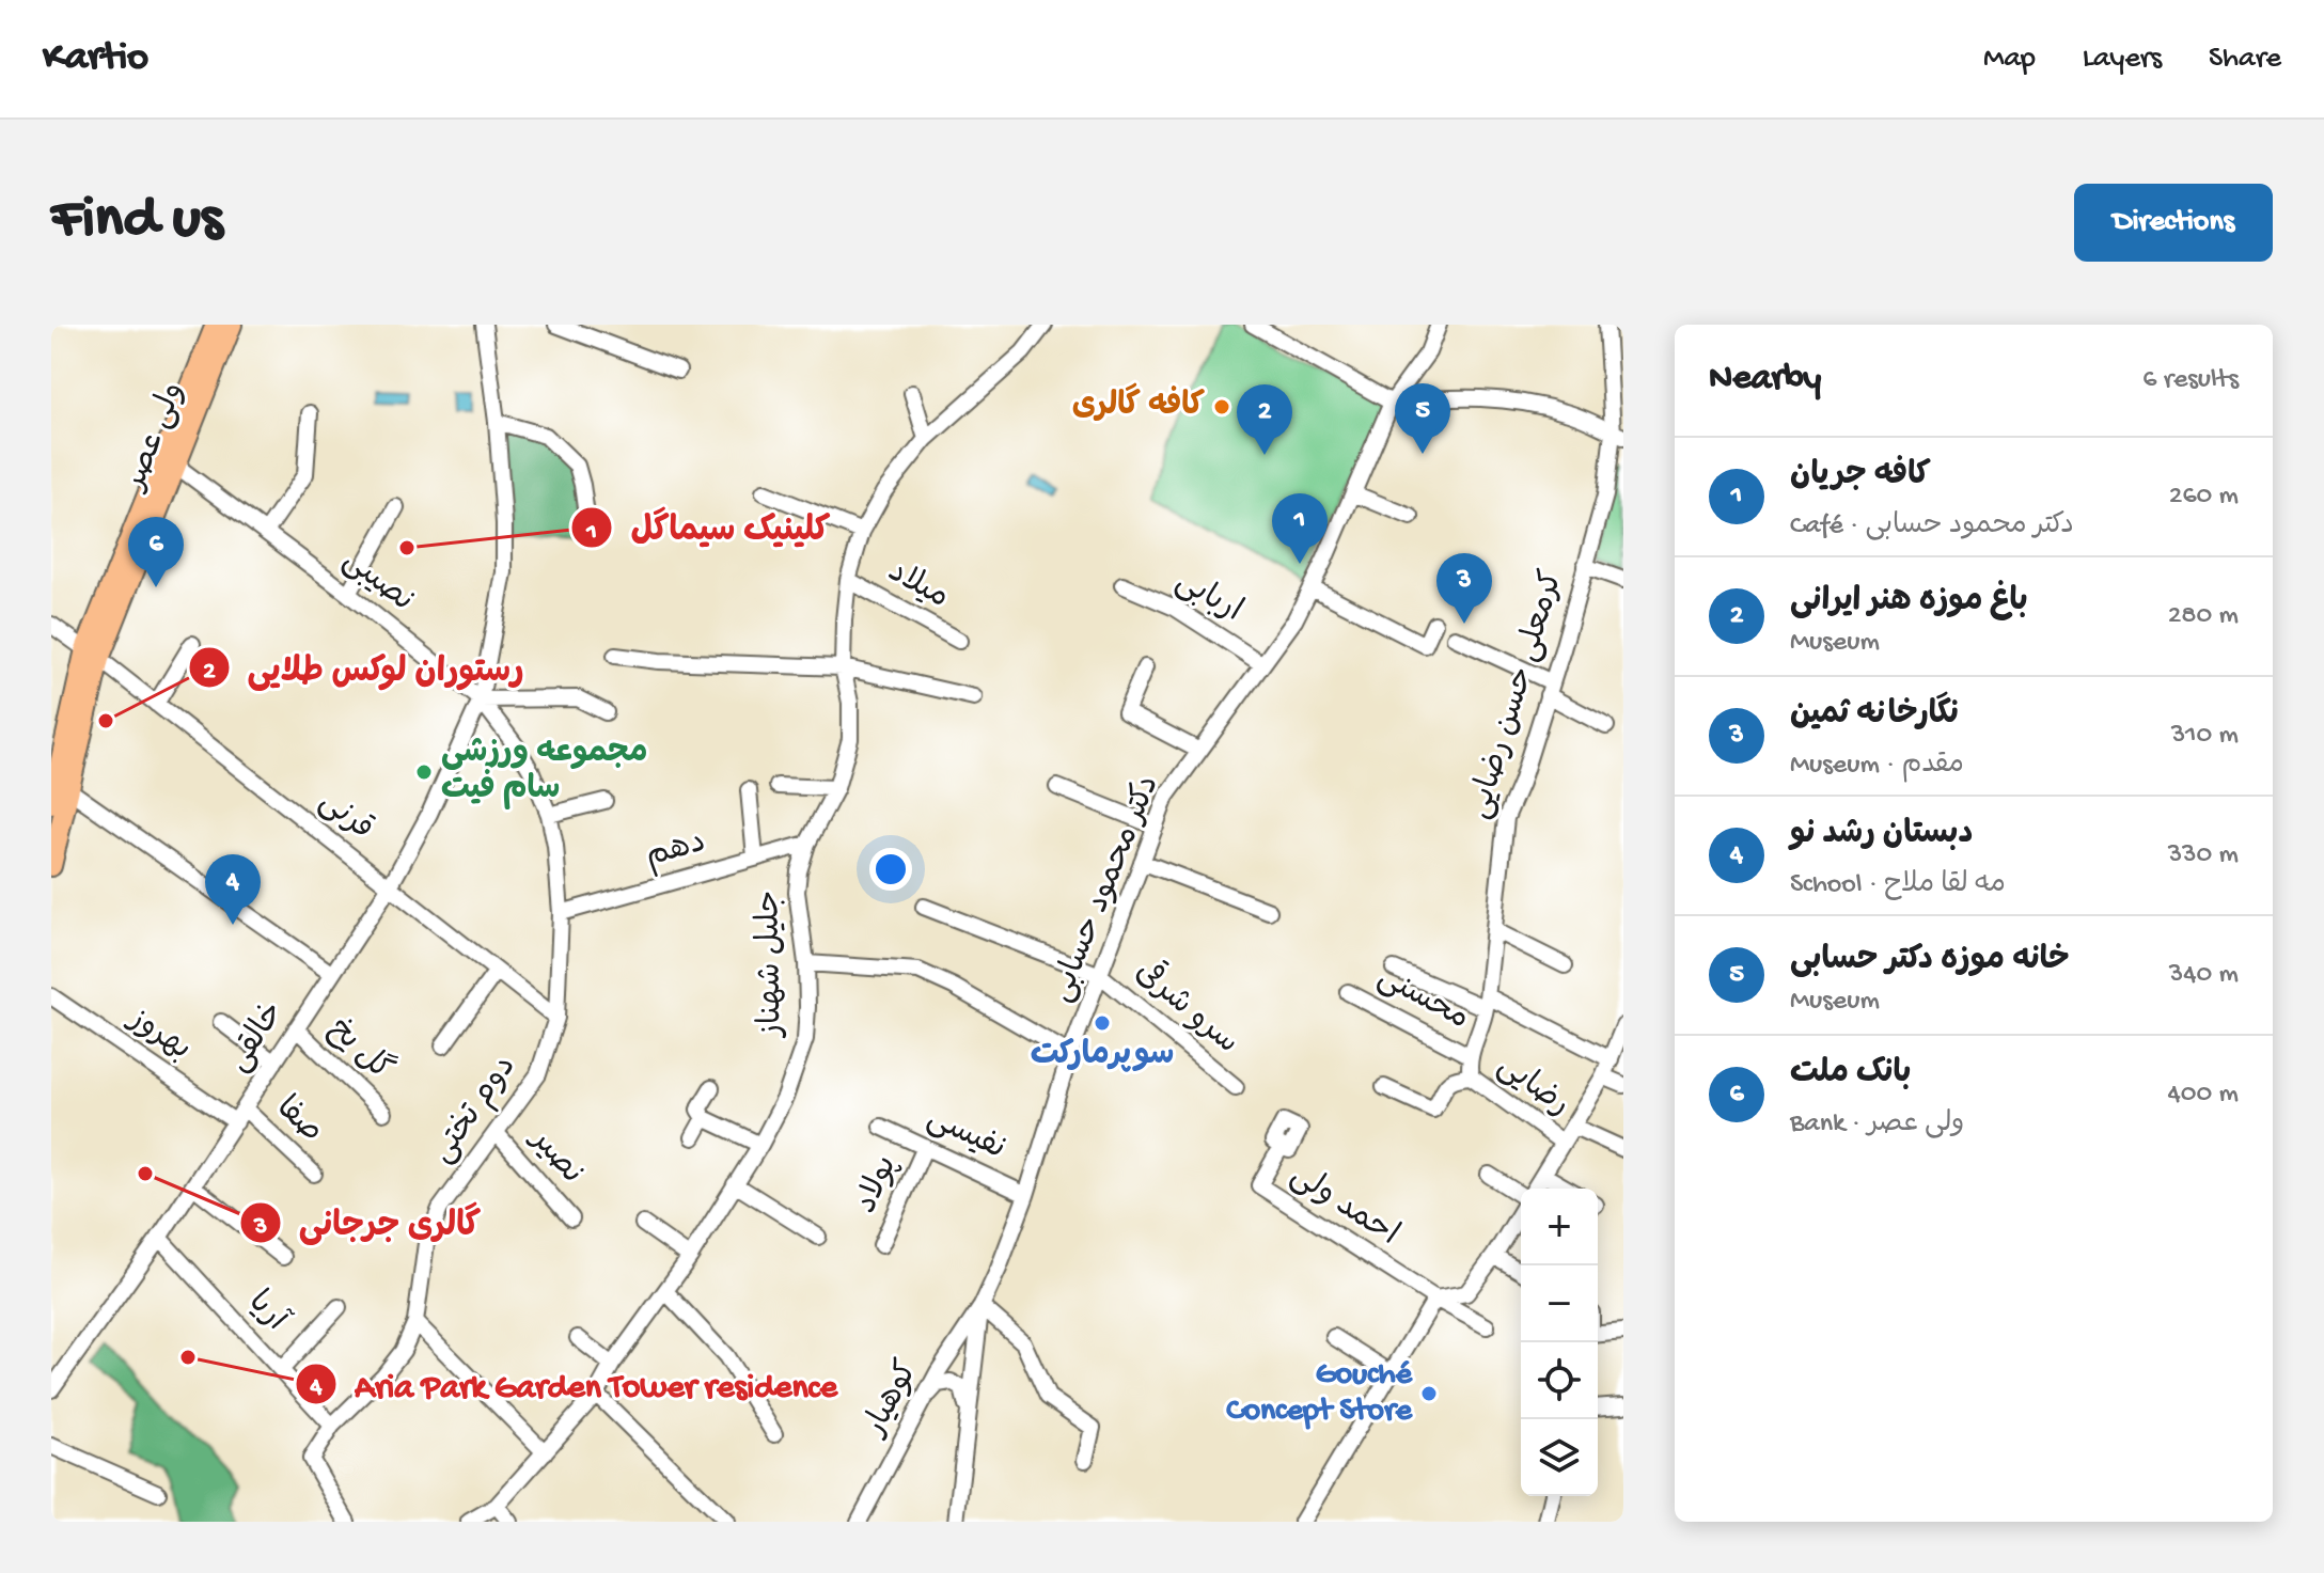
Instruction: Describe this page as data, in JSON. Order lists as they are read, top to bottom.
{
  "streets": {
    "main road": ["ولی عصر"],
    "street": [
      "نصیبی",
      "میلاد",
      "اربابی",
      "کرمعلی حسن رضایی",
      "قرنی",
      "دهم",
      "دکتر محمود حسابی",
      "جلیل شهناز",
      "محسنی",
      "سرو شرقی",
      "بهروز",
      "خالقی",
      "گل یخ",
      "رضایی",
      "دوم تختی",
      "صفا",
      "نفیسی",
      "نصیر",
      "پولاد",
      "احمد ولی",
      "آریا",
      "کوهیار"
    ]
  },
  "crossings": [
    ["ولی عصر", "نصیبی"],
    ["ولی عصر", "قرنی"],
    ["نصیبی", "خالقی"],
    ["نصیبی", "دوم تختی"],
    ["میلاد", "جلیل شهناز"],
    ["اربابی", "دکتر محمود حسابی"],
    ["کرمعلی حسن رضایی", "محسنی"],
    ["کرمعلی حسن رضایی", "رضایی"],
    ["قرنی", "خالقی"],
    ["قرنی", "دوم تختی"],
    ["دهم", "جلیل شهناز"],
    ["دهم", "دوم تختی"],
    ["دکتر محمود حسابی", "سرو شرقی"],
    ["دکتر محمود حسابی", "نفیسی"],
    ["دکتر محمود حسابی", "کوهیار"],
    ["بهروز", "خالقی"],
    ["بهروز", "صفا"],
    ["خالقی", "گل یخ"],
    ["خالقی", "دوم تختی"],
    ["خالقی", "صفا"],
    ["خالقی", "آریا"],
    ["دوم تختی", "نصیر"],
    ["دوم تختی", "آریا"],
    ["نفیسی", "پولاد"]
  ],
  "places": [
    "کافه گالری",
    "کلینیک سیماگل",
    "رستوران لوکس طلایی",
    "مجموعه ورزشی سام فیت",
    "سوپرمارکت",
    "گالری جرجانی",
    "Aria Park Garden Tower residence",
    "Gouché Concept Store"
  ],
  "page": {
    "header": "Kartio",
    "nav": ["Map", "Layers", "Share"],
    "buttons": "Directions",
    "title": "Find us",
    "heading": ["Nearby", "6 results"],
    "pins": [
      "5",
      "2",
      "1",
      "6",
      "3",
      "4"
    ],
    "list": [
      {
        "mark": "1",
        "name": "کافه جریان",
        "note": "Café · دکتر محمود حسابی",
        "value": "260 m"
      },
      {
        "mark": "2",
        "name": "باغ موزه هنر ایرانی",
        "note": "Museum",
        "value": "280 m"
      },
      {
        "mark": "3",
        "name": "نگارخانه ثمین",
        "note": "Museum · مقدم",
        "value": "310 m"
      },
      {
        "mark": "4",
        "name": "دبستان رشد نو",
        "note": "School · مه لقا ملاح",
        "value": "330 m"
      },
      {
        "mark": "5",
        "name": "خانه موزه دکتر حسابی",
        "note": "Museum",
        "value": "340 m"
      },
      {
        "mark": "6",
        "name": "بانک ملت",
        "note": "Bank · ولی عصر",
        "value": "400 m"
      }
    ],
    "map_buttons": ["+", "−"]
  }
}
